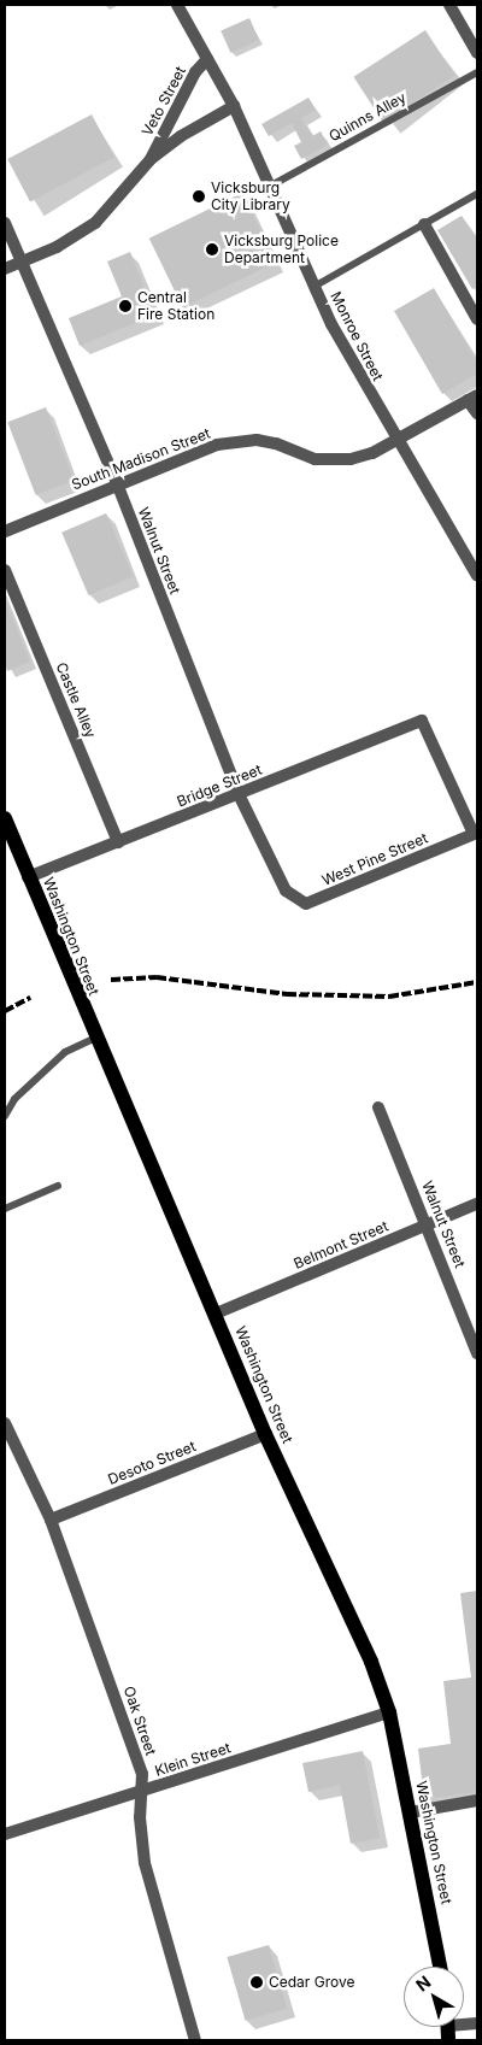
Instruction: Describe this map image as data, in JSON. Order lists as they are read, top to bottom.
{
  "streets": {
    "main road": ["Washington Street"],
    "street": [
      "Veto Street",
      "Monroe Street",
      "South Madison Street",
      "Walnut Street",
      "Castle Alley",
      "Bridge Street",
      "West Pine Street",
      "Belmont Street",
      "Desoto Street",
      "Oak Street",
      "Klein Street"
    ],
    "lane": ["Quinns Alley"]
  },
  "crossings": [
    ["Veto Street", "Monroe Street"],
    ["Veto Street", "Walnut Street"],
    ["Quinns Alley", "Monroe Street"],
    ["Monroe Street", "South Madison Street"],
    ["South Madison Street", "Walnut Street"],
    ["Walnut Street", "Bridge Street"],
    ["Walnut Street", "West Pine Street"],
    ["Walnut Street", "Belmont Street"],
    ["Castle Alley", "Bridge Street"],
    ["Bridge Street", "West Pine Street"],
    ["Bridge Street", "Washington Street"],
    ["Washington Street", "Belmont Street"],
    ["Washington Street", "Desoto Street"],
    ["Washington Street", "Klein Street"],
    ["Desoto Street", "Oak Street"],
    ["Oak Street", "Klein Street"]
  ],
  "places": [
    "Vicksburg City Library",
    "Vicksburg Police Department",
    "Central Fire Station",
    "Cedar Grove"
  ],
  "north": "top left"
}
